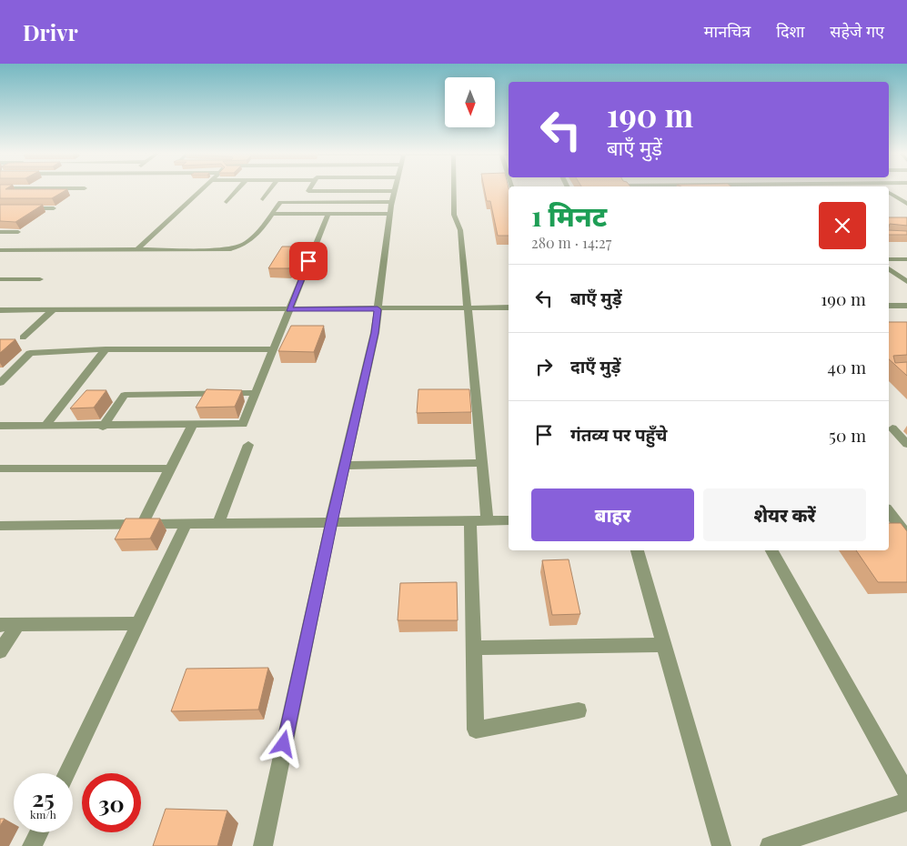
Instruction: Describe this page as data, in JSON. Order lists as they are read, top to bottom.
{
  "north": "bottom",
  "page": {
    "header": "Drivr",
    "nav": ["मानचित्र", "दिशा", "सहेजे गए"],
    "turn": ["190 m", "बाएँ मुड़ें"],
    "heading": ["1 मिनट", "280 m · 14:27"],
    "list": [
      {
        "name": "बाएँ मुड़ें",
        "value": "190 m"
      },
      {
        "name": "दाएँ मुड़ें",
        "value": "40 m"
      },
      {
        "name": "गंतव्य पर पहुँचे",
        "value": "50 m"
      }
    ],
    "buttons": ["बाहर", "शेयर करें"],
    "speed": "25 km/h",
    "limit": "30"
  }
}
